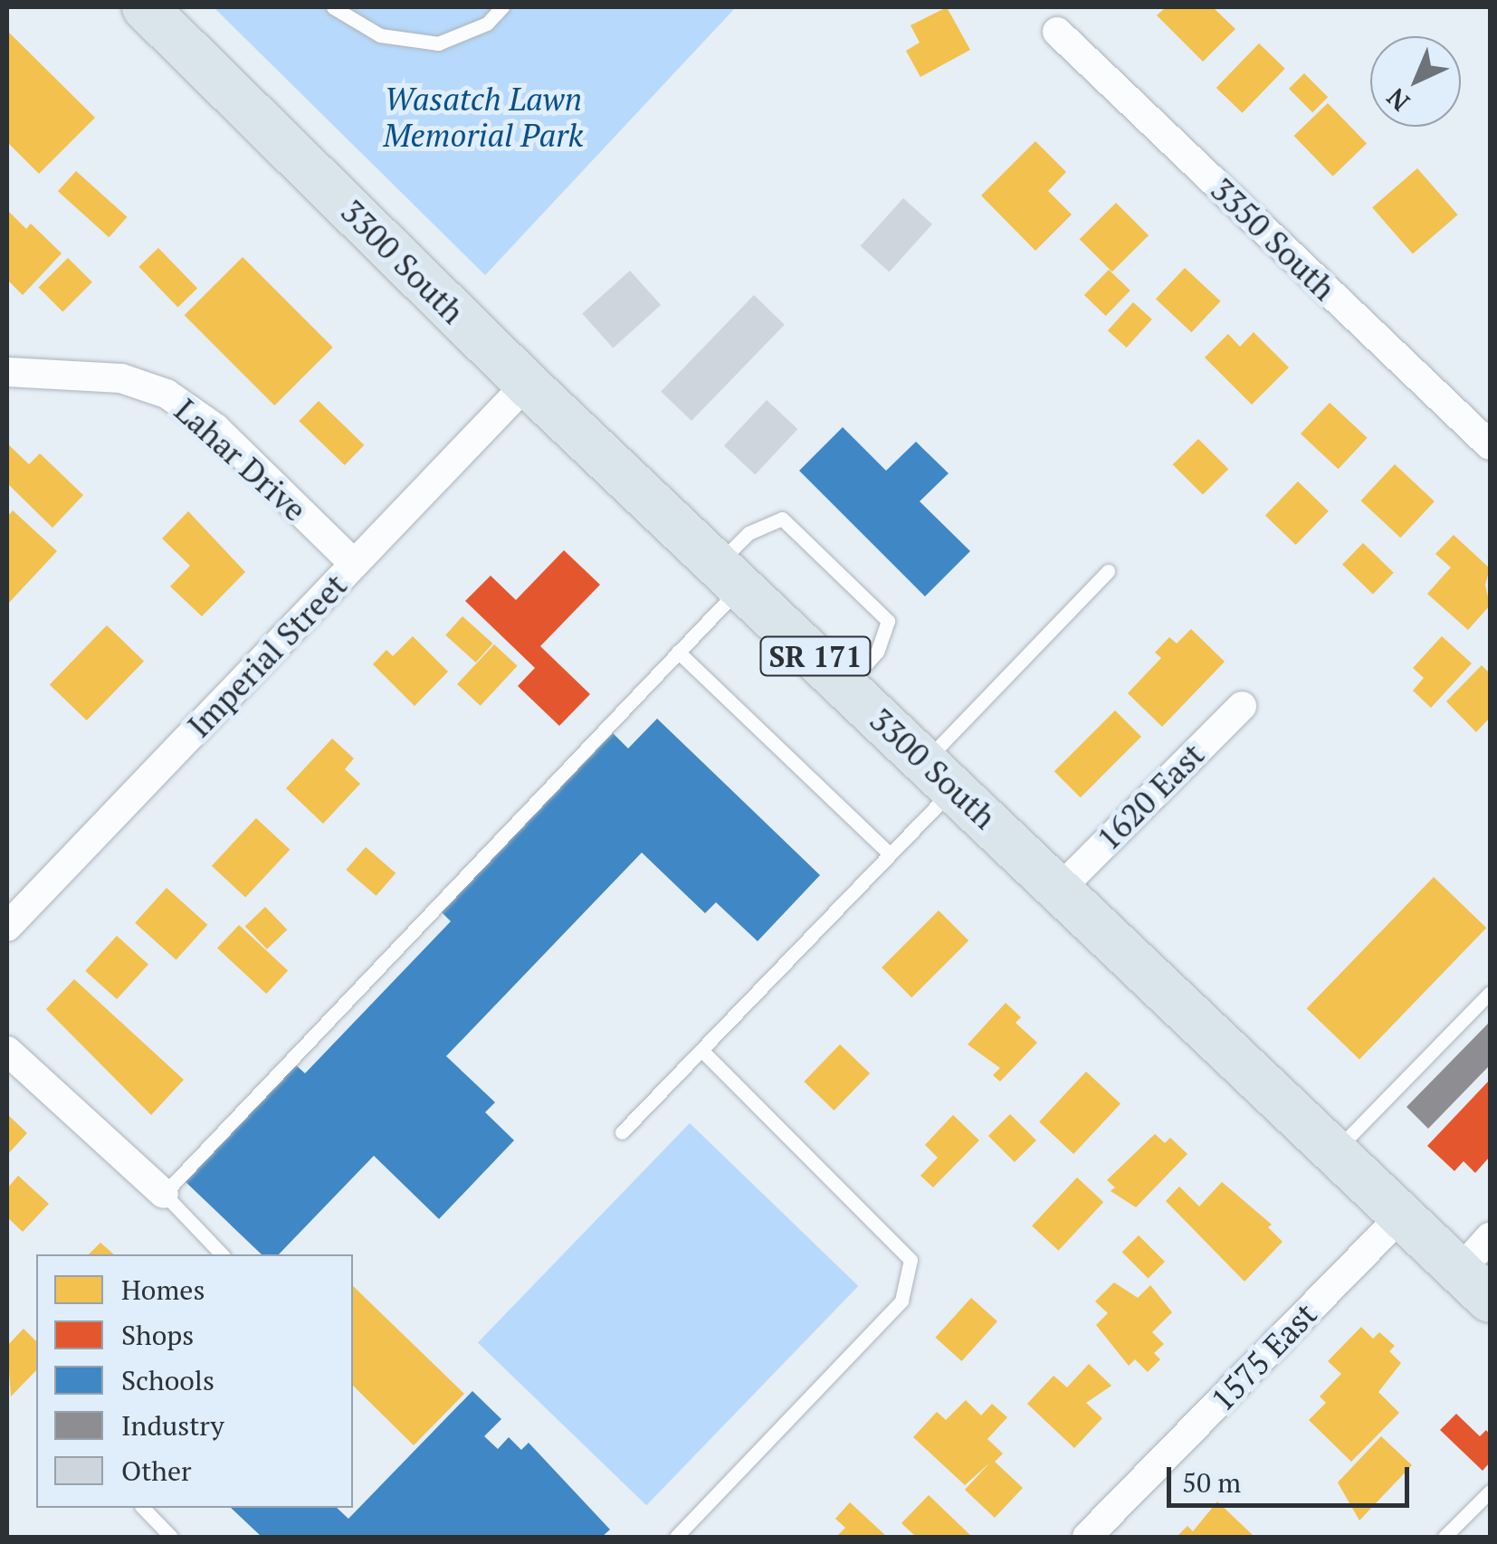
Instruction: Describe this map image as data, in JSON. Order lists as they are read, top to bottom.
{
  "streets": {
    "main road": ["3300 South", "SR 171"],
    "street": [
      "3350 South",
      "Lahar Drive",
      "Imperial Street",
      "1620 East",
      "1575 East"
    ]
  },
  "crossings": [
    ["3300 South", "Imperial Street"],
    ["3300 South", "1620 East"],
    ["3300 South", "1575 East"],
    ["Lahar Drive", "Imperial Street"]
  ],
  "parks": ["Wasatch Lawn Memorial Park"],
  "legend": [
    "Homes",
    "Shops",
    "Schools",
    "Industry",
    "Other"
  ],
  "scale_bar": "50 m",
  "north": "bottom left"
}
